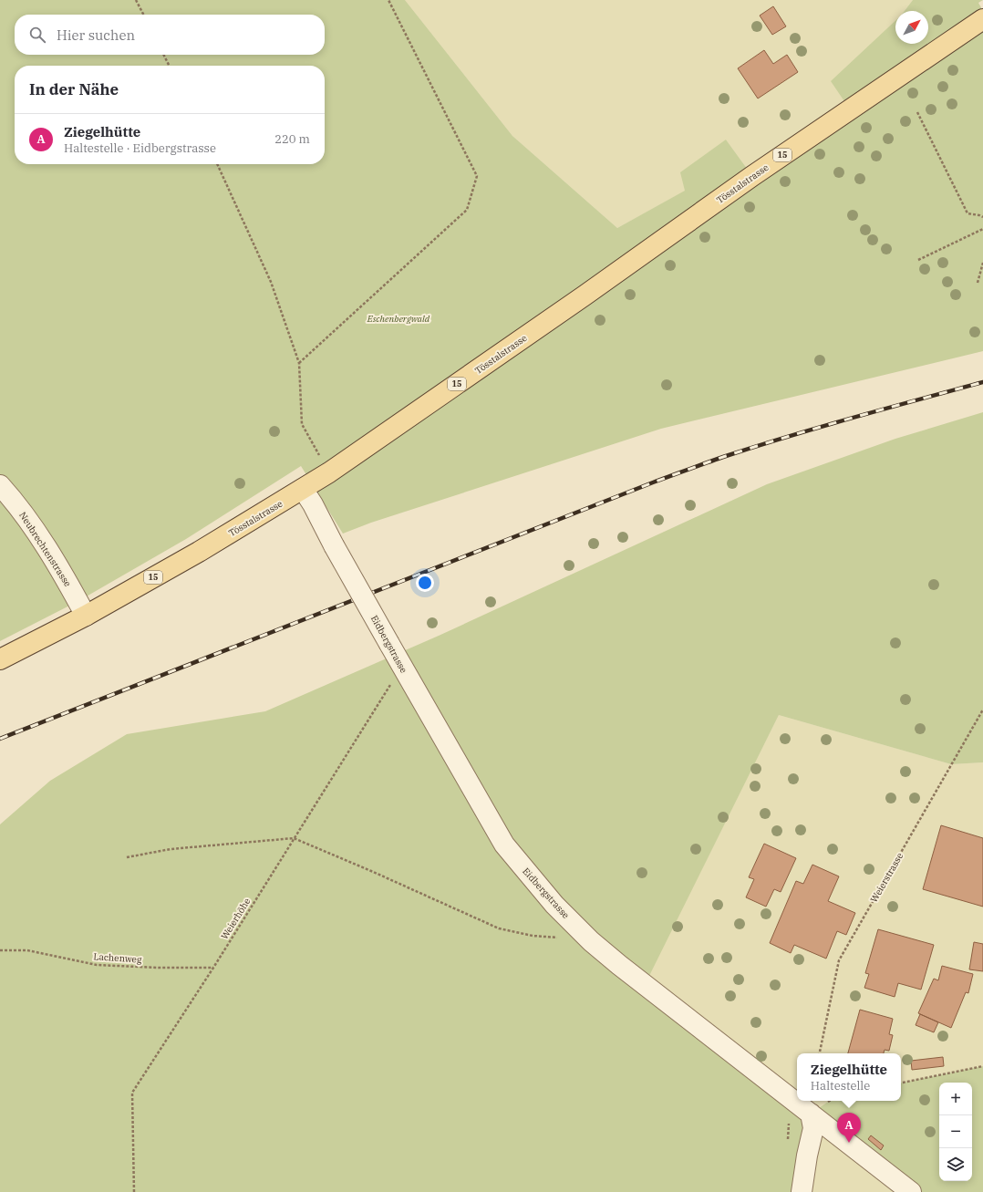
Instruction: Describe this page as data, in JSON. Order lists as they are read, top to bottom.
{
  "streets": {
    "main road": ["15", "Tösstalstrasse"],
    "street": ["Neubrechtenstrasse", "Eidbergstrasse"],
    "path": ["Weierstrasse", "Weierhöhe", "Lachenweg"]
  },
  "crossings": [
    ["Tösstalstrasse", "Neubrechtenstrasse"],
    ["Tösstalstrasse", "Eidbergstrasse"],
    ["Eidbergstrasse", "Weierhöhe"],
    ["Weierhöhe", "Lachenweg"]
  ],
  "parks": ["Eschenbergwald"],
  "north": "top right",
  "page": {
    "search": "Hier suchen",
    "heading": "In der Nähe",
    "list": [
      {
        "mark": "A",
        "name": "Ziegelhütte",
        "note": "Haltestelle · Eidbergstrasse",
        "value": "220 m"
      }
    ],
    "popup": ["Ziegelhütte", "Haltestelle"],
    "map_buttons": ["+", "−"],
    "pins": "A"
  }
}
